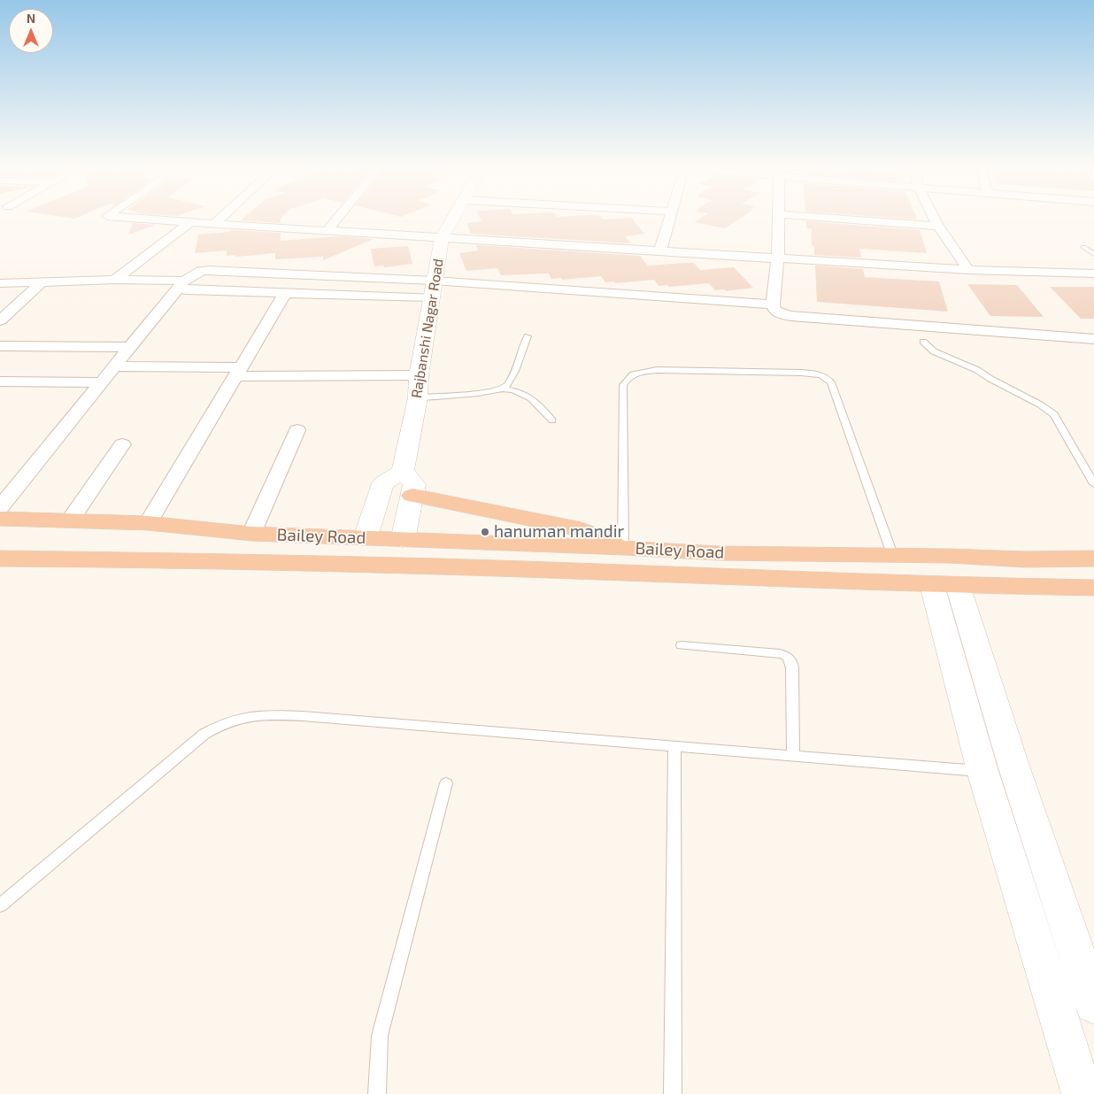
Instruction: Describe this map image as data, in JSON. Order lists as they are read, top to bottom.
{
  "streets": {
    "highway": ["Bailey Road"],
    "street": ["Rajbanshi Nagar Road"]
  },
  "places": ["hanuman mandir"],
  "north": "top"
}
